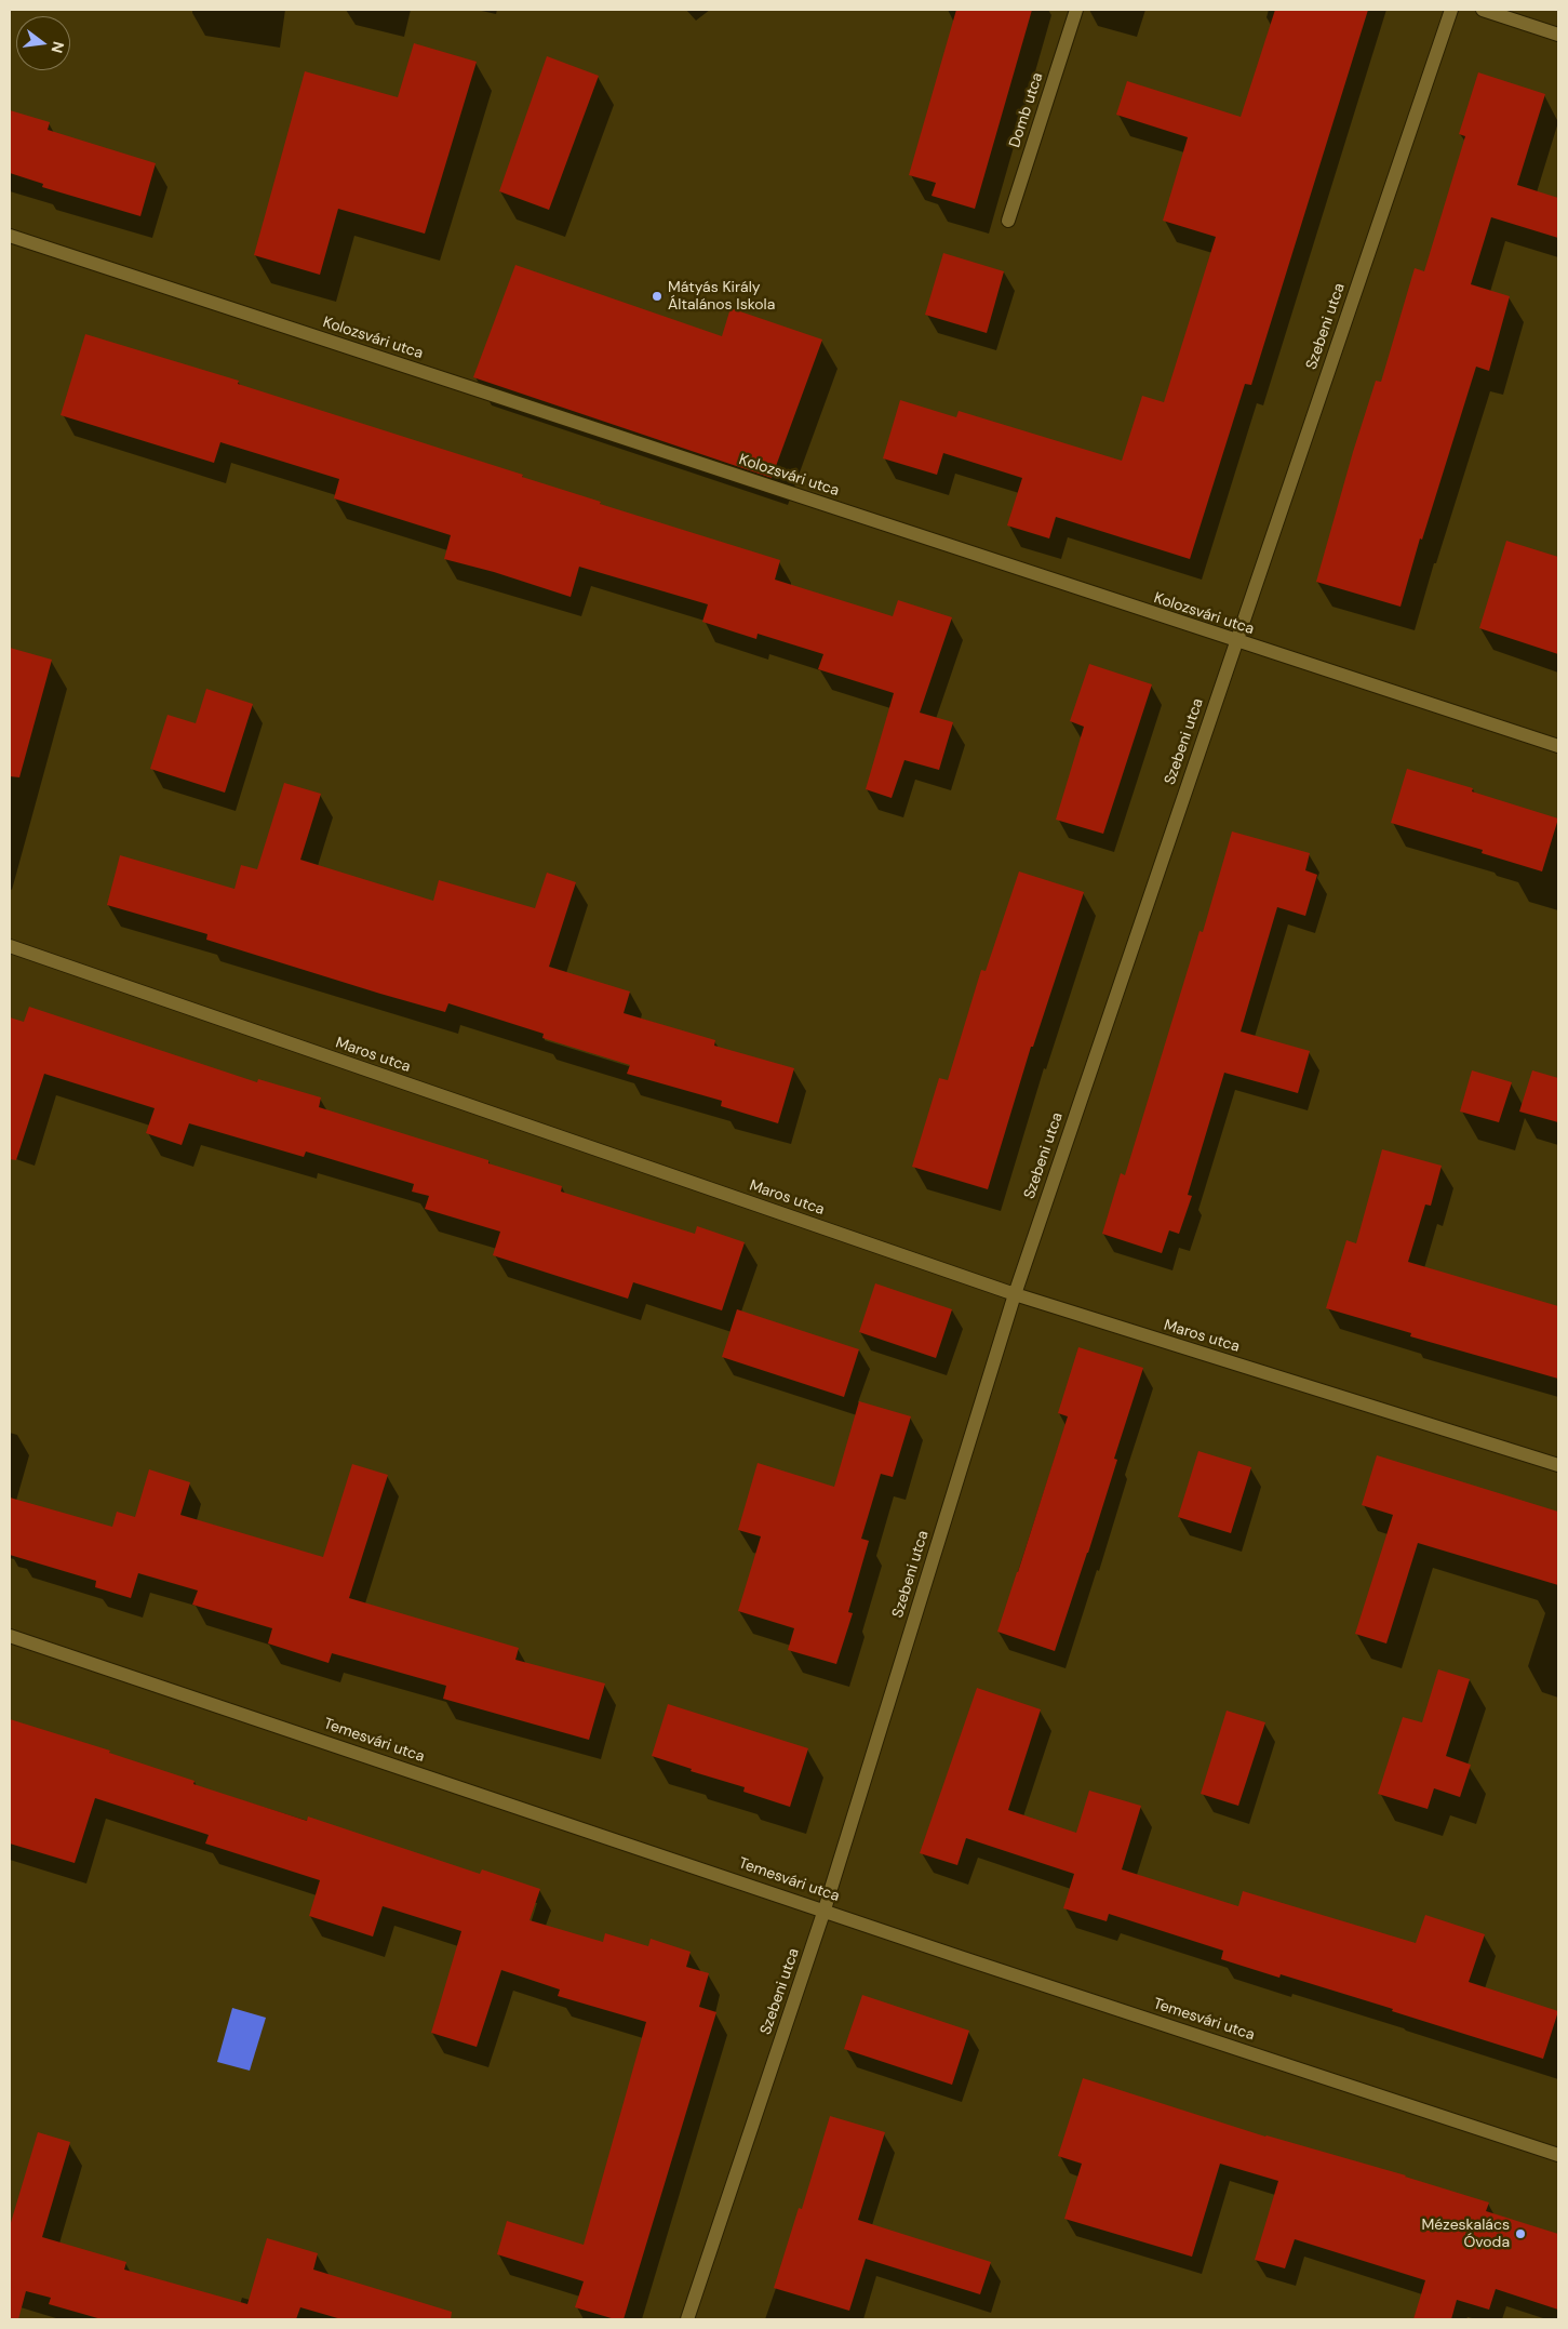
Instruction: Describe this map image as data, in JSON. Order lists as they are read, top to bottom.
{
  "streets": {
    "street": [
      "Domb utca",
      "Szebeni utca",
      "Kolozsvári utca",
      "Maros utca",
      "Temesvári utca"
    ]
  },
  "crossings": [
    ["Szebeni utca", "Kolozsvári utca"],
    ["Szebeni utca", "Maros utca"],
    ["Szebeni utca", "Temesvári utca"]
  ],
  "places": ["Mátyás Király Általános Iskola", "Mézeskalács Óvoda"],
  "north": "right"
}
